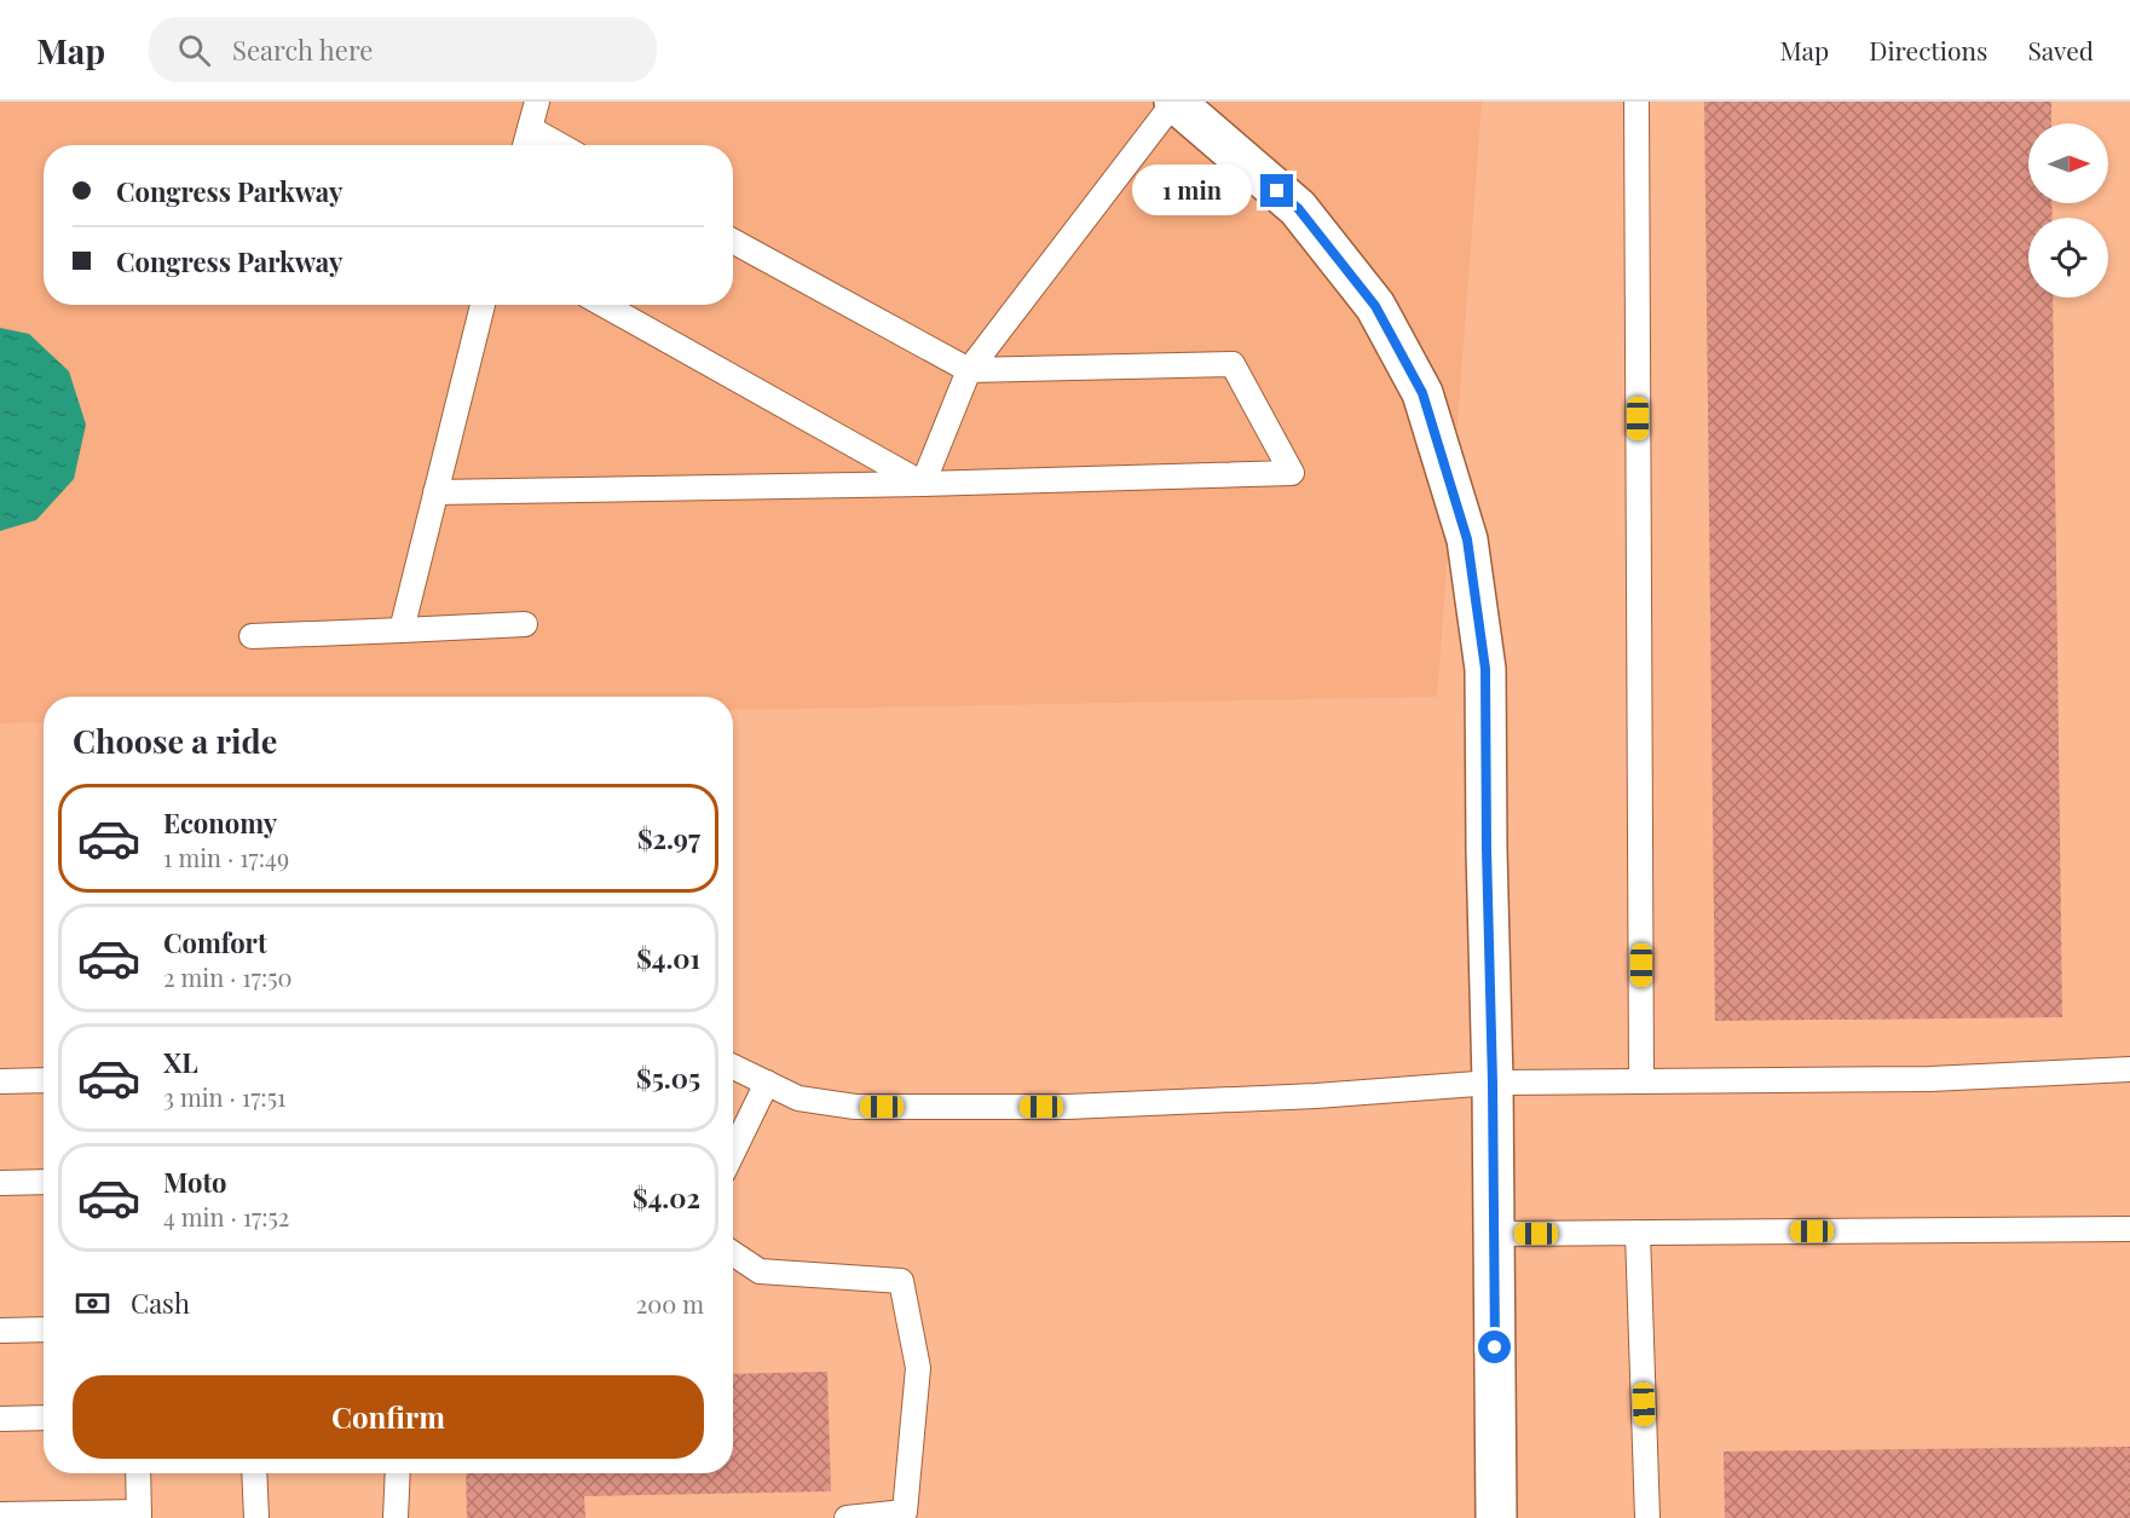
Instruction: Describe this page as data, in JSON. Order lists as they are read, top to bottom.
{
  "north": "right",
  "page": {
    "header": "Map",
    "search": "Search here",
    "nav": ["Map", "Directions", "Saved"],
    "banner": ["Congress Parkway", "Congress Parkway"],
    "bubble": "1 min",
    "heading": "Choose a ride",
    "list": [
      {
        "name": "Economy",
        "note": "1 min · 17:49",
        "value": "$2.97"
      },
      {
        "name": "Comfort",
        "note": "2 min · 17:50",
        "value": "$4.01"
      },
      {
        "name": "XL",
        "note": "3 min · 17:51",
        "value": "$5.05"
      },
      {
        "name": "Moto",
        "note": "4 min · 17:52",
        "value": "$4.02"
      }
    ],
    "pay": ["Cash", "200 m"],
    "buttons": "Confirm"
  }
}
